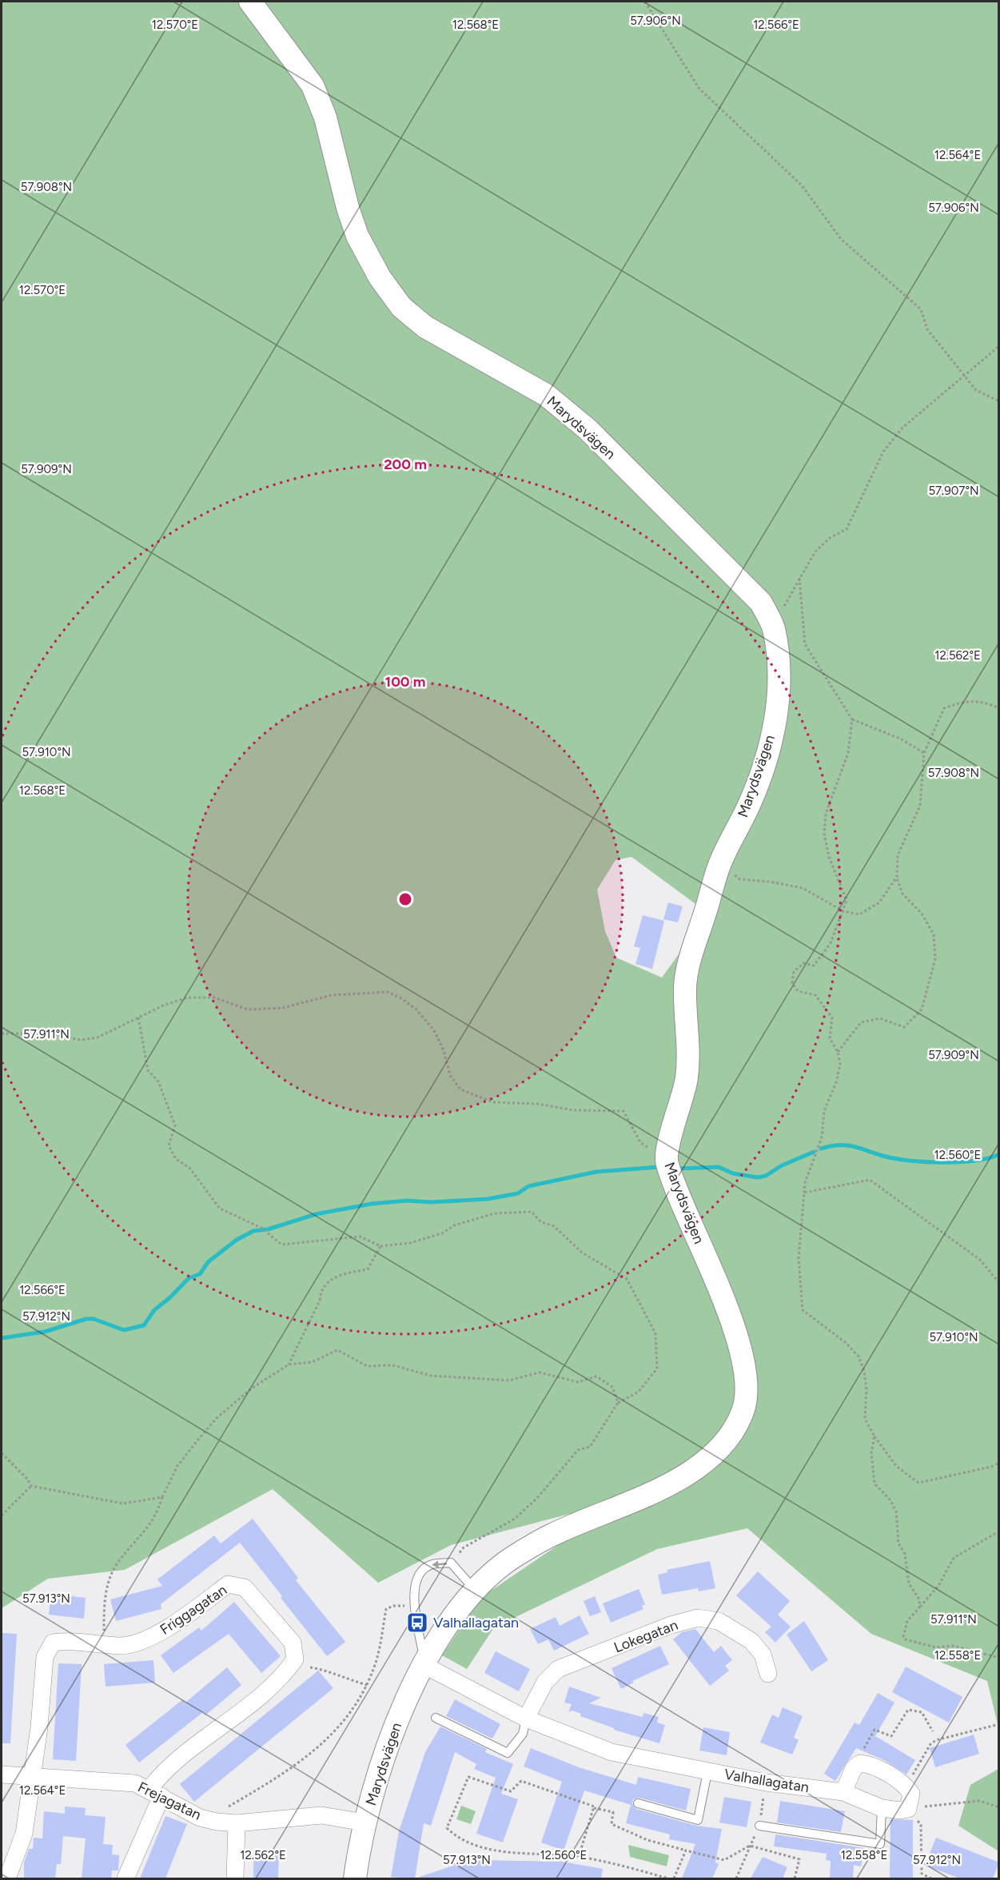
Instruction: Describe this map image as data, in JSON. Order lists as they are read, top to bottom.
{
  "streets": {
    "street": [
      "Marydsvägen",
      "Friggagatan",
      "Lokegatan",
      "Valhallagatan",
      "Frejagatan"
    ]
  },
  "crossings": [
    ["Marydsvägen", "Valhallagatan"],
    ["Marydsvägen", "Frejagatan"],
    ["Friggagatan", "Frejagatan"],
    ["Lokegatan", "Valhallagatan"]
  ],
  "places": {
    "bus stop": ["Valhallagatan"]
  },
  "coordinates": [
    "57.906°N",
    "12.570°E",
    "12.568°E",
    "12.566°E",
    "12.564°E",
    "57.908°N",
    "57.909°N",
    "57.907°N",
    "12.562°E",
    "57.910°N",
    "57.911°N",
    "12.560°E",
    "57.912°N",
    "57.913°N",
    "12.558°E"
  ],
  "rings": ["200 m", "100 m"]
}
